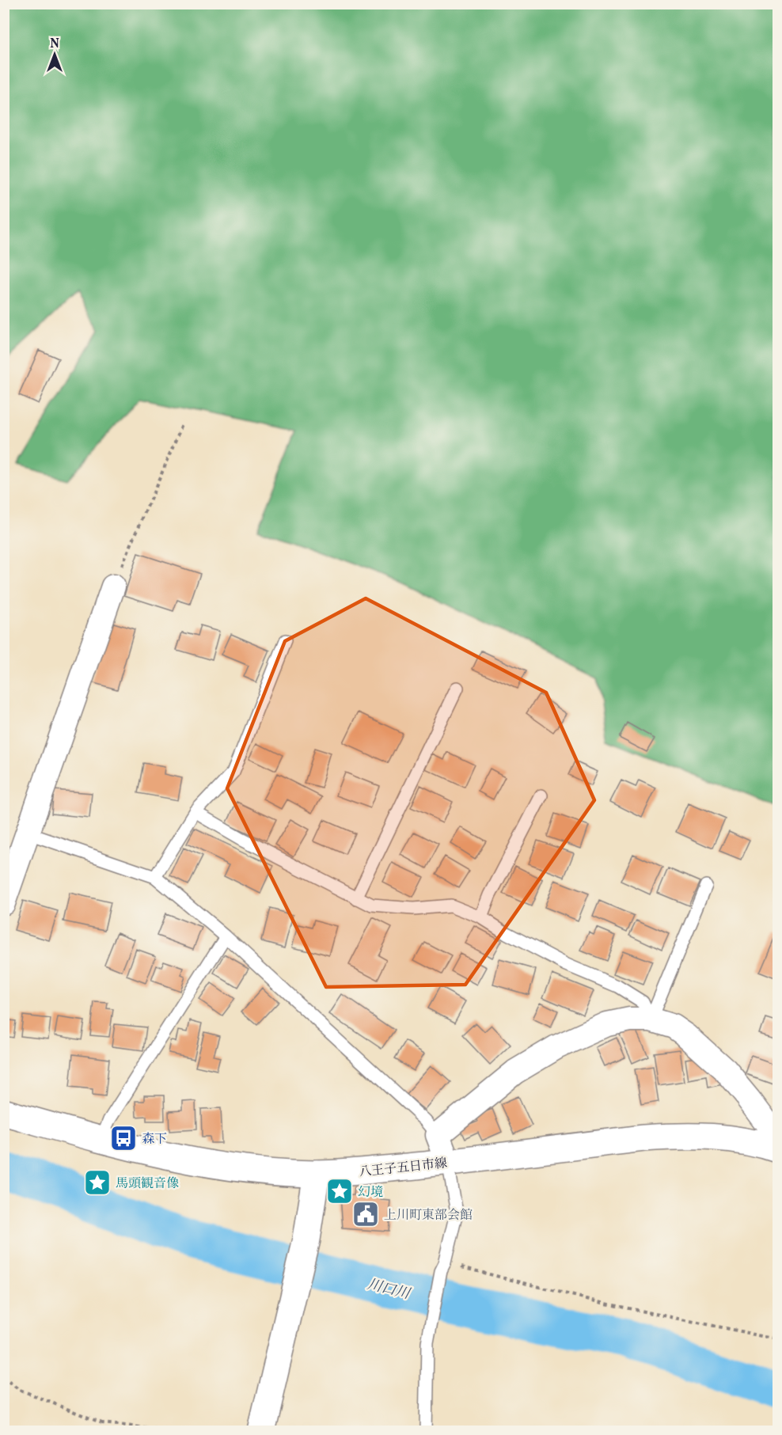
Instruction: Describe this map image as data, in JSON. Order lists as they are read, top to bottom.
{
  "streets": {
    "main road": ["八王子五日市線"]
  },
  "water": ["川口川"],
  "places": {
    "bus stop": ["森下"],
    "place": ["馬頭観音像", "幻境"],
    "public building": ["上川町東部会館"]
  },
  "north": "top"
}
